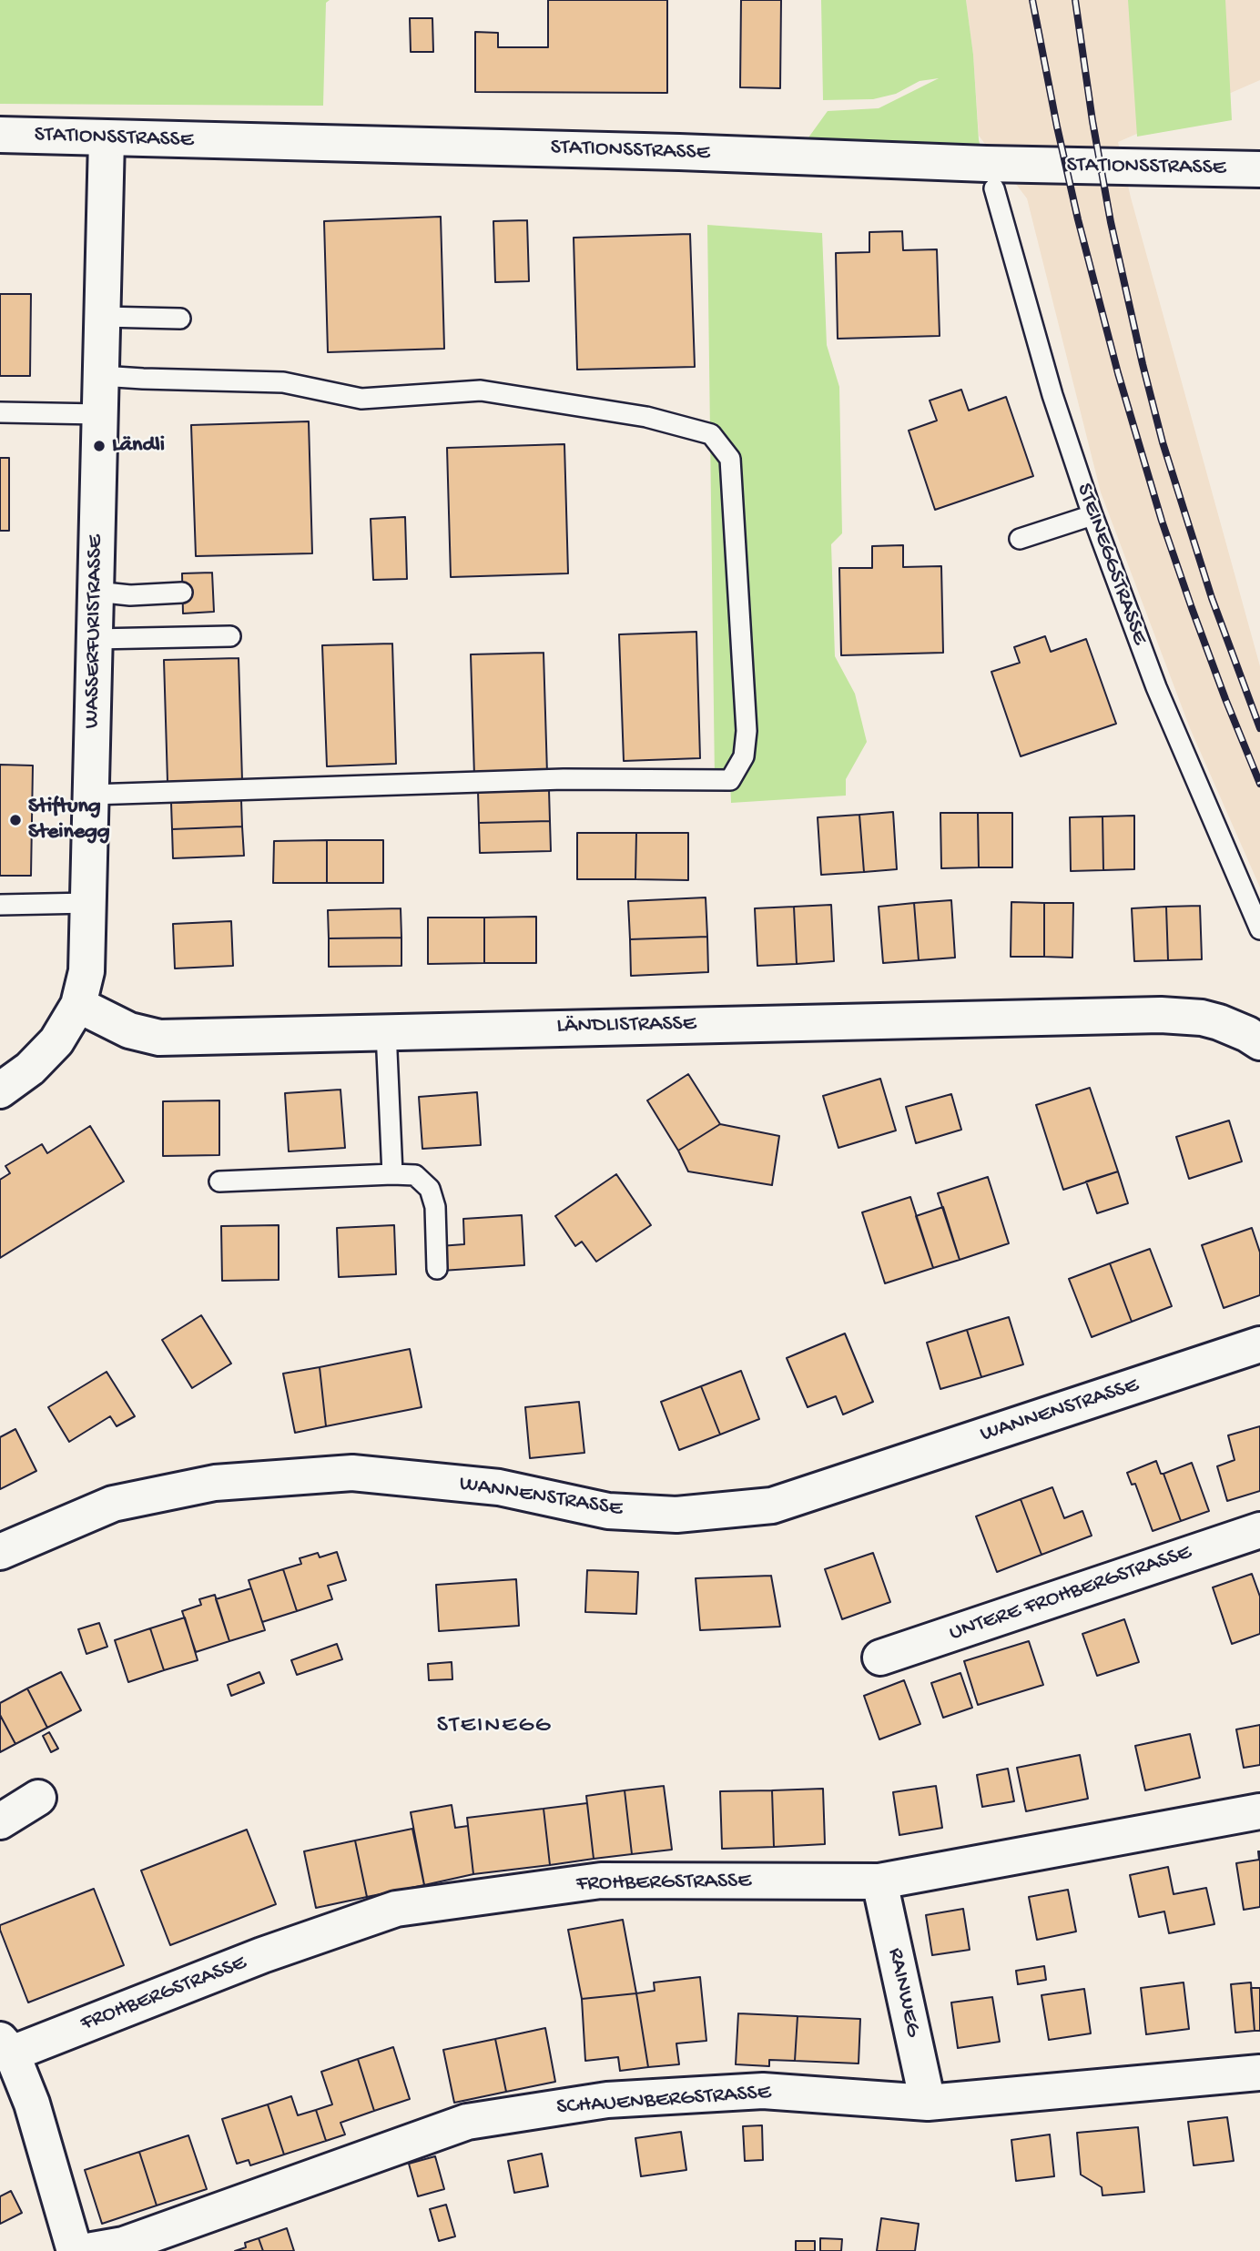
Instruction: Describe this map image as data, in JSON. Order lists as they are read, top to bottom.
{
  "streets": {
    "street": [
      "STATIONSSTRASSE",
      "WASSERFURISTRASSE",
      "LÄNDLISTRASSE",
      "WANNENSTRASSE",
      "UNTERE FROHBERGSTRASSE",
      "FROHBERGSTRASSE",
      "RAINWEG",
      "SCHAUENBERGSTRASSE"
    ],
    "lane": ["STEINEGGSTRASSE"]
  },
  "crossings": [
    ["STATIONSSTRASSE", "WASSERFURISTRASSE"],
    ["WASSERFURISTRASSE", "LÄNDLISTRASSE"],
    ["FROHBERGSTRASSE", "RAINWEG"],
    ["RAINWEG", "SCHAUENBERGSTRASSE"]
  ],
  "districts": ["STEINEGG"],
  "places": ["Ländli", "Stiftung Steinegg"]
}
